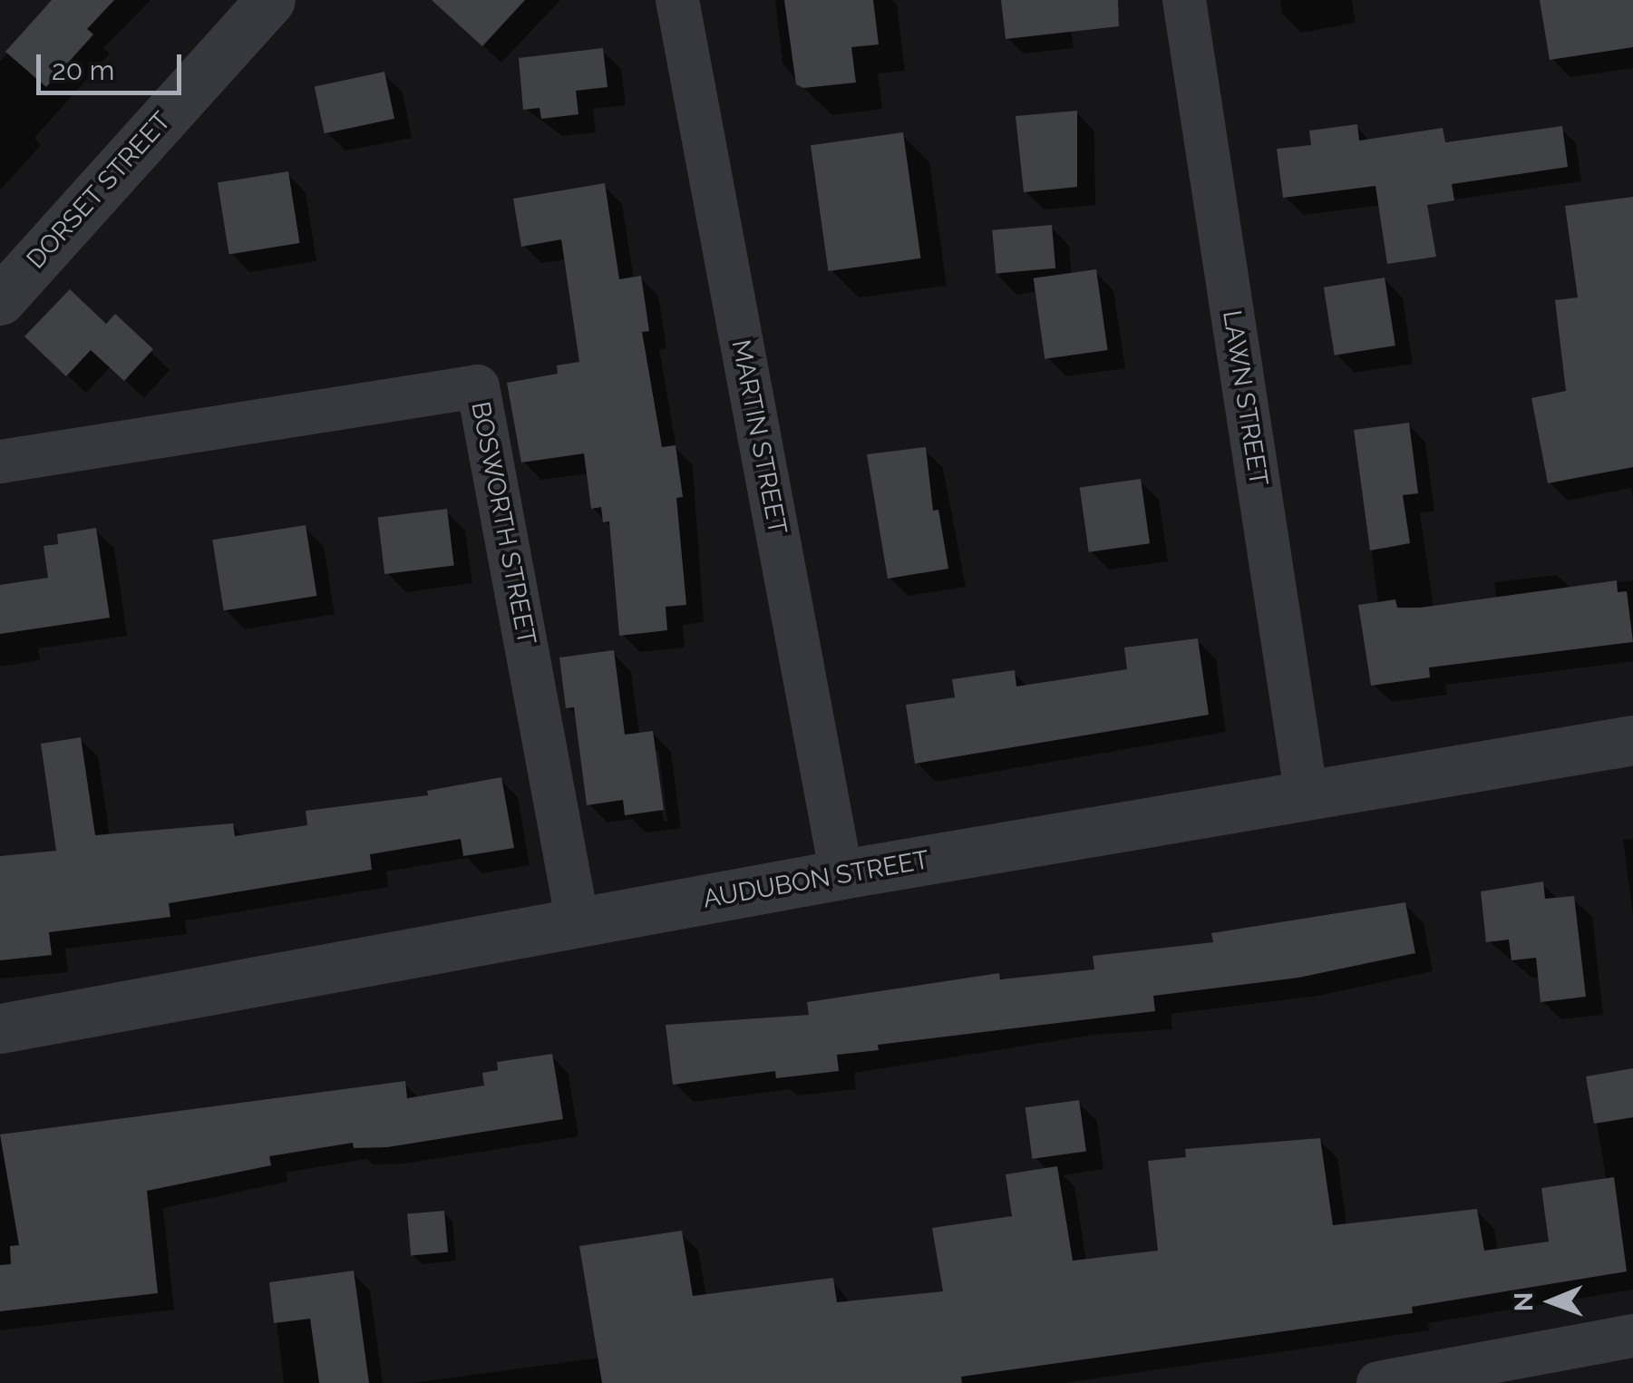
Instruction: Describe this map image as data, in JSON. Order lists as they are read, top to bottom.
{
  "streets": {
    "street": [
      "DORSET STREET",
      "LAWN STREET",
      "MARTIN STREET",
      "BOSWORTH STREET",
      "AUDUBON STREET"
    ]
  },
  "crossings": [
    ["LAWN STREET", "AUDUBON STREET"],
    ["MARTIN STREET", "AUDUBON STREET"],
    ["BOSWORTH STREET", "AUDUBON STREET"]
  ],
  "scale_bar": "20 m",
  "north": "left"
}
